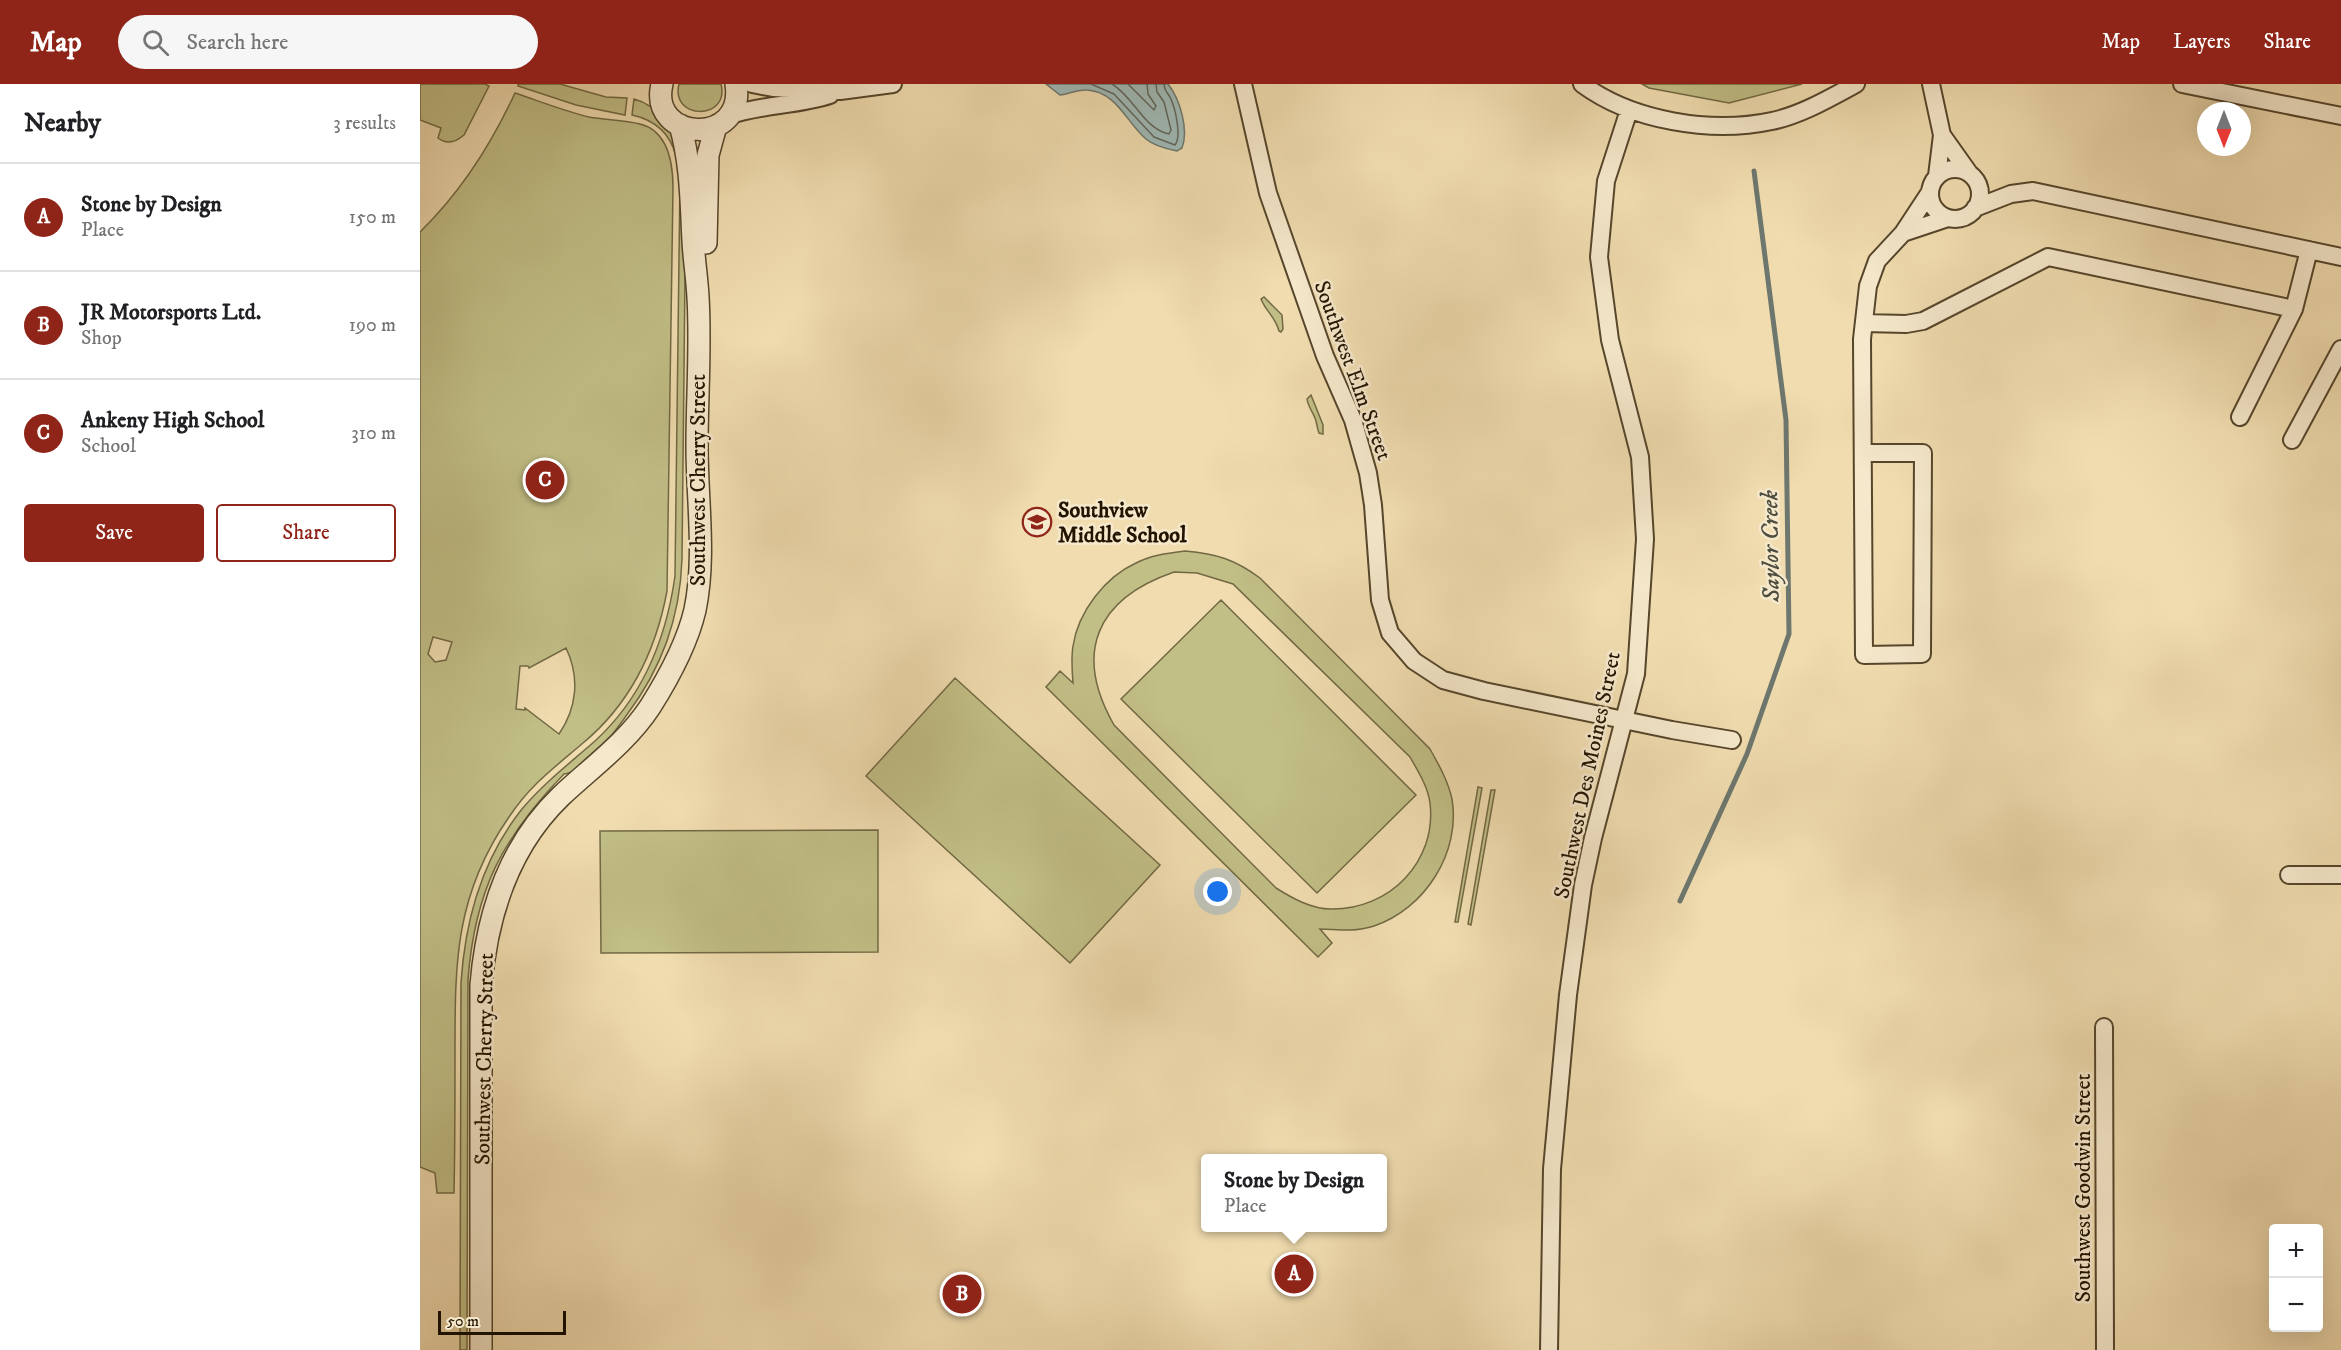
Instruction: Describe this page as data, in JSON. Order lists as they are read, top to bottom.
{
  "streets": {
    "street": [
      "Southwest Elm Street",
      "Southwest Cherry Street",
      "Southwest Des Moines Street",
      "Southwest Goodwin Street"
    ]
  },
  "crossings": [
    ["Southwest Elm Street", "Southwest Des Moines Street"]
  ],
  "water": ["Saylor Creek"],
  "places": {
    "school or university": ["Southview Middle School"]
  },
  "scale_bar": "50 m",
  "north": "bottom",
  "page": {
    "header": "Map",
    "search": "Search here",
    "nav": ["Map", "Layers", "Share"],
    "heading": ["Nearby", "3 results"],
    "list": [
      {
        "mark": "A",
        "name": "Stone by Design",
        "note": "Place",
        "value": "150 m"
      },
      {
        "mark": "B",
        "name": "JR Motorsports Ltd.",
        "note": "Shop",
        "value": "190 m"
      },
      {
        "mark": "C",
        "name": "Ankeny High School",
        "note": "School",
        "value": "310 m"
      }
    ],
    "pins": ["C", "A", "B"],
    "buttons": ["Save", "Share"],
    "popup": ["Stone by Design", "Place"],
    "map_buttons": ["+", "−"],
    "scale": "50 m"
  }
}
